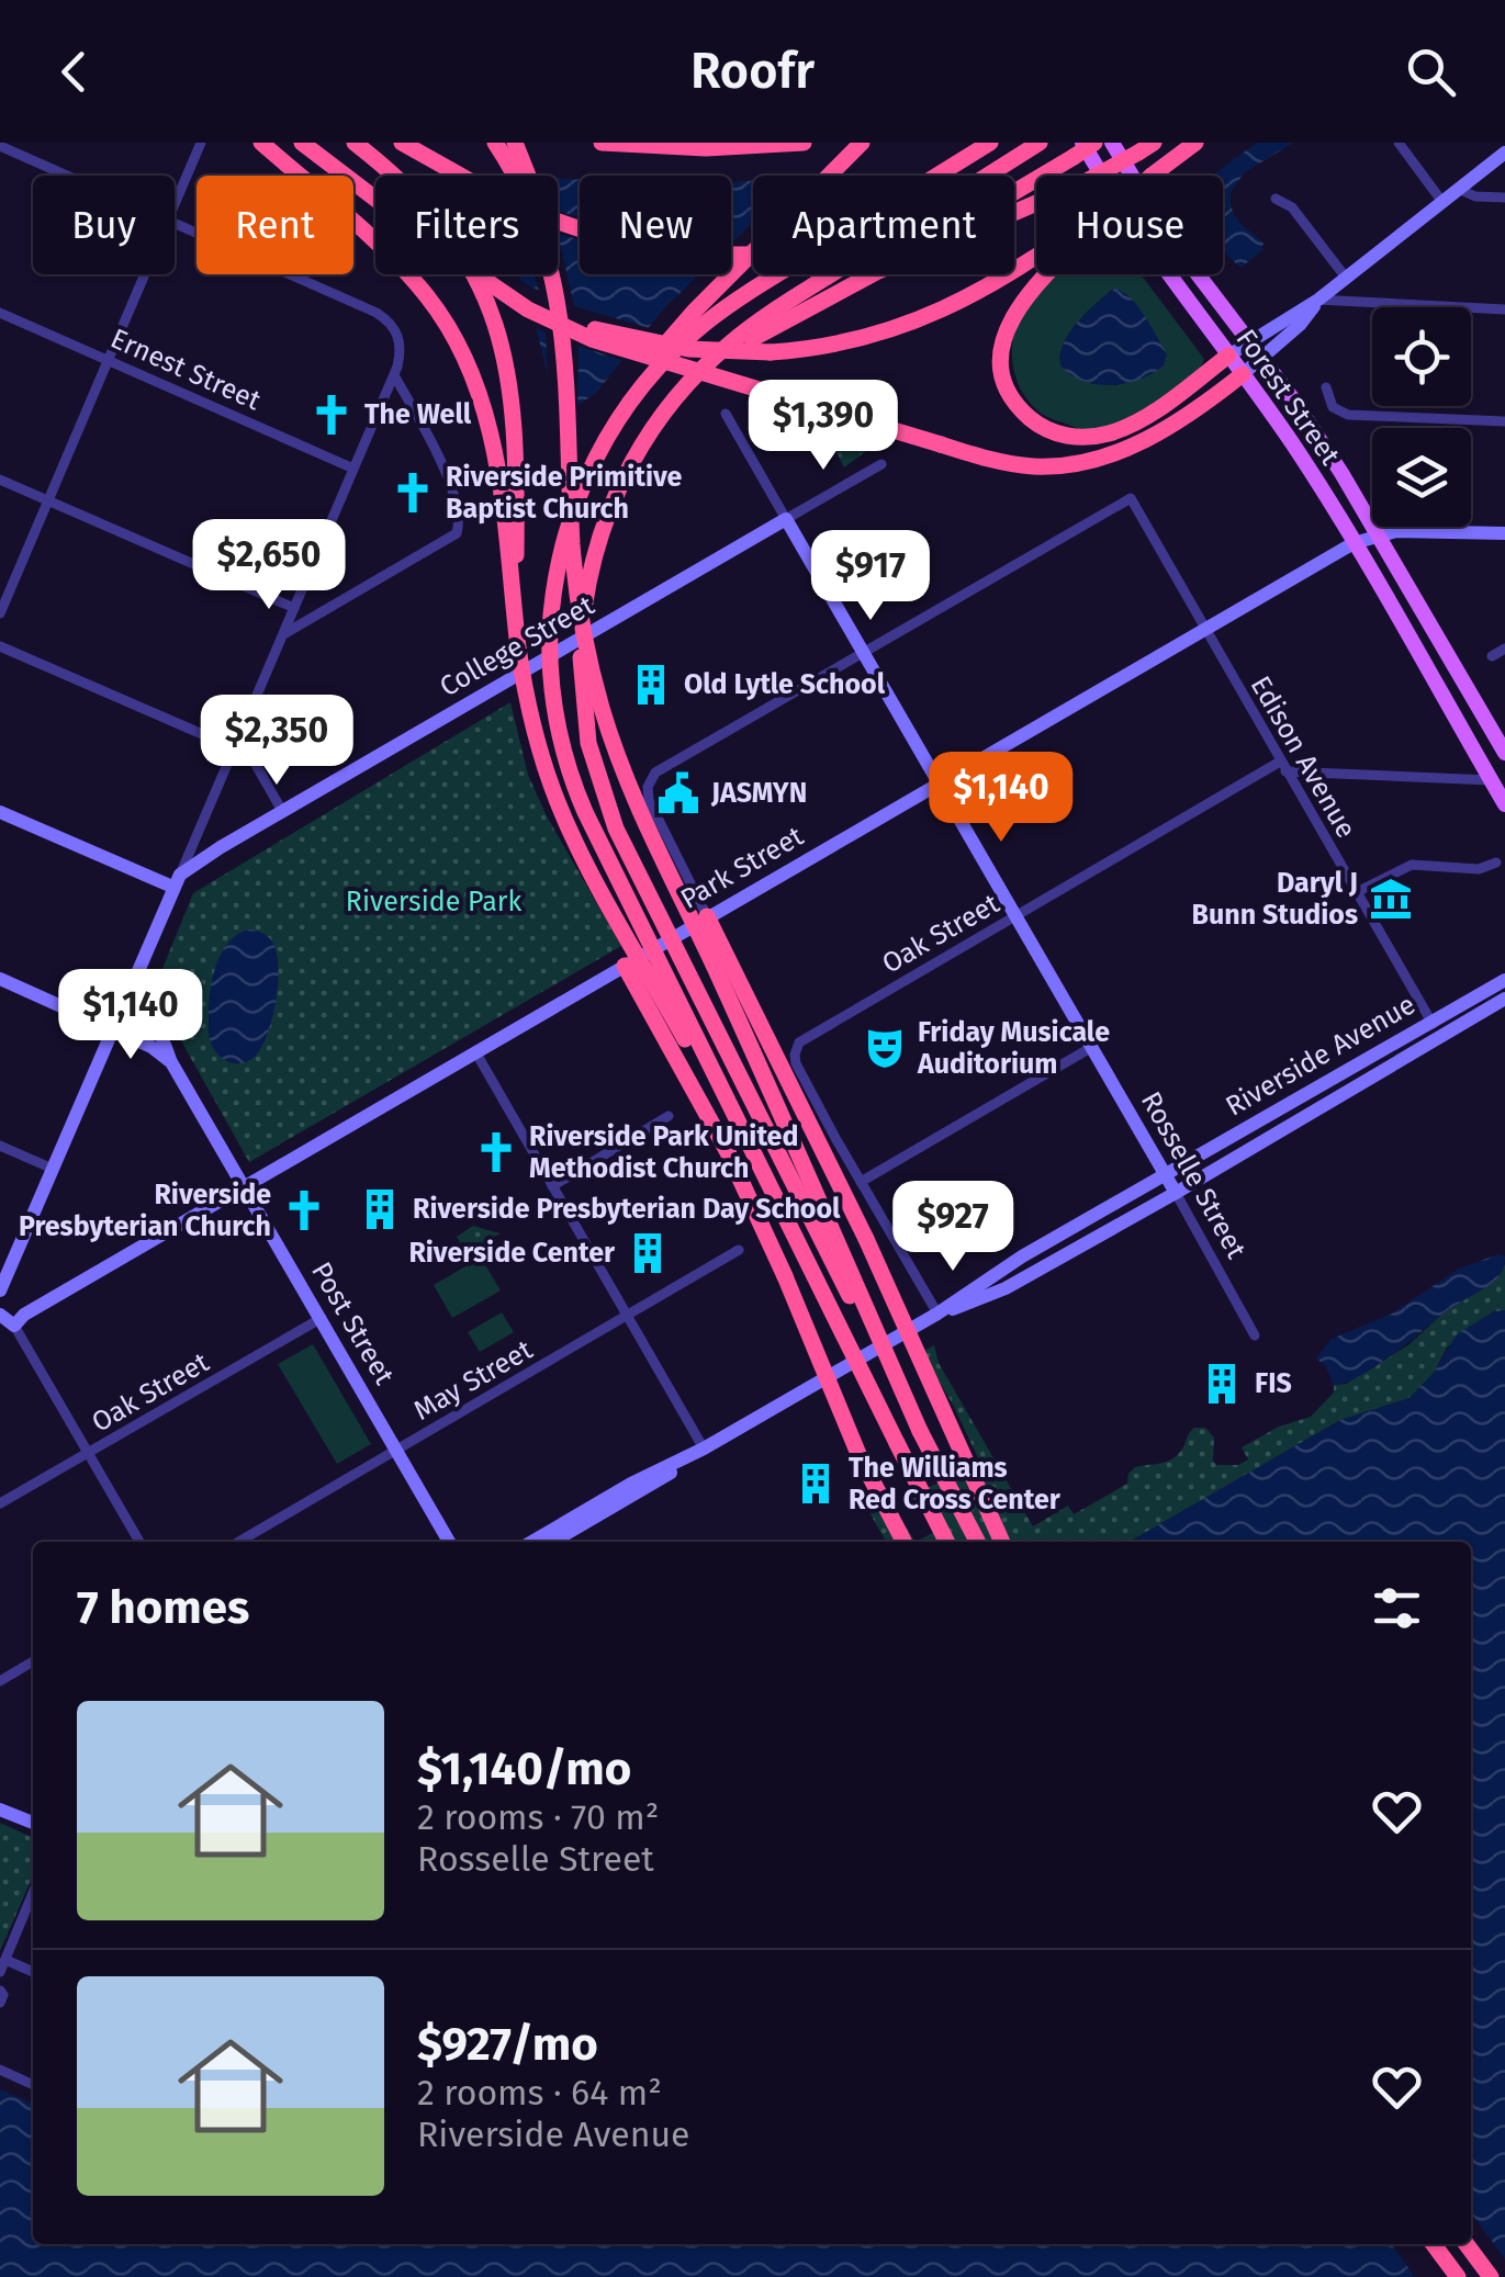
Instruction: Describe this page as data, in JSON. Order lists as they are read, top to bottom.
{
  "streets": {
    "main road": [
      "Forest Street",
      "College Street",
      "Park Street",
      "Riverside Avenue",
      "Rosselle Street",
      "Post Street"
    ],
    "street": [
      "Ernest Street",
      "Edison Avenue",
      "Oak Street",
      "May Street"
    ]
  },
  "crossings": [
    ["Forest Street", "Park Street"],
    ["College Street", "Rosselle Street"],
    ["Edison Avenue", "Park Street"],
    ["Edison Avenue", "Oak Street"],
    ["Edison Avenue", "Riverside Avenue"],
    ["Edison Avenue", "Rosselle Street"],
    ["Park Street", "Rosselle Street"],
    ["Park Street", "Post Street"],
    ["Oak Street", "Rosselle Street"],
    ["Oak Street", "Post Street"],
    ["Riverside Avenue", "Rosselle Street"],
    ["Post Street", "May Street"]
  ],
  "parks": ["Riverside Park"],
  "places": {
    "church": [
      "The Well",
      "Riverside Primitive Baptist Church",
      "Riverside Park United Methodist Church",
      "Riverside Presbyterian Church"
    ],
    "building": [
      "Old Lytle School",
      "Riverside Presbyterian Day School",
      "Riverside Center",
      "FIS",
      "The Williams Red Cross Center"
    ],
    "public building": ["JASMYN"],
    "museum": ["Daryl J Bunn Studios"],
    "theatre": ["Friday Musicale Auditorium"]
  },
  "page": {
    "header": "Roofr",
    "chip": [
      "Buy",
      "Rent",
      "Filters",
      "New",
      "Apartment",
      "House"
    ],
    "price": [
      "$1,390",
      "$2,650",
      "$917",
      "$2,350",
      "$1,140",
      "$1,140",
      "$927"
    ],
    "heading": "7 homes",
    "list": [
      {
        "name": "$1,140/mo",
        "note": "2 rooms · 70 m² · Rosselle Street"
      },
      {
        "name": "$927/mo",
        "note": "2 rooms · 64 m² · Riverside Avenue"
      }
    ]
  }
}
